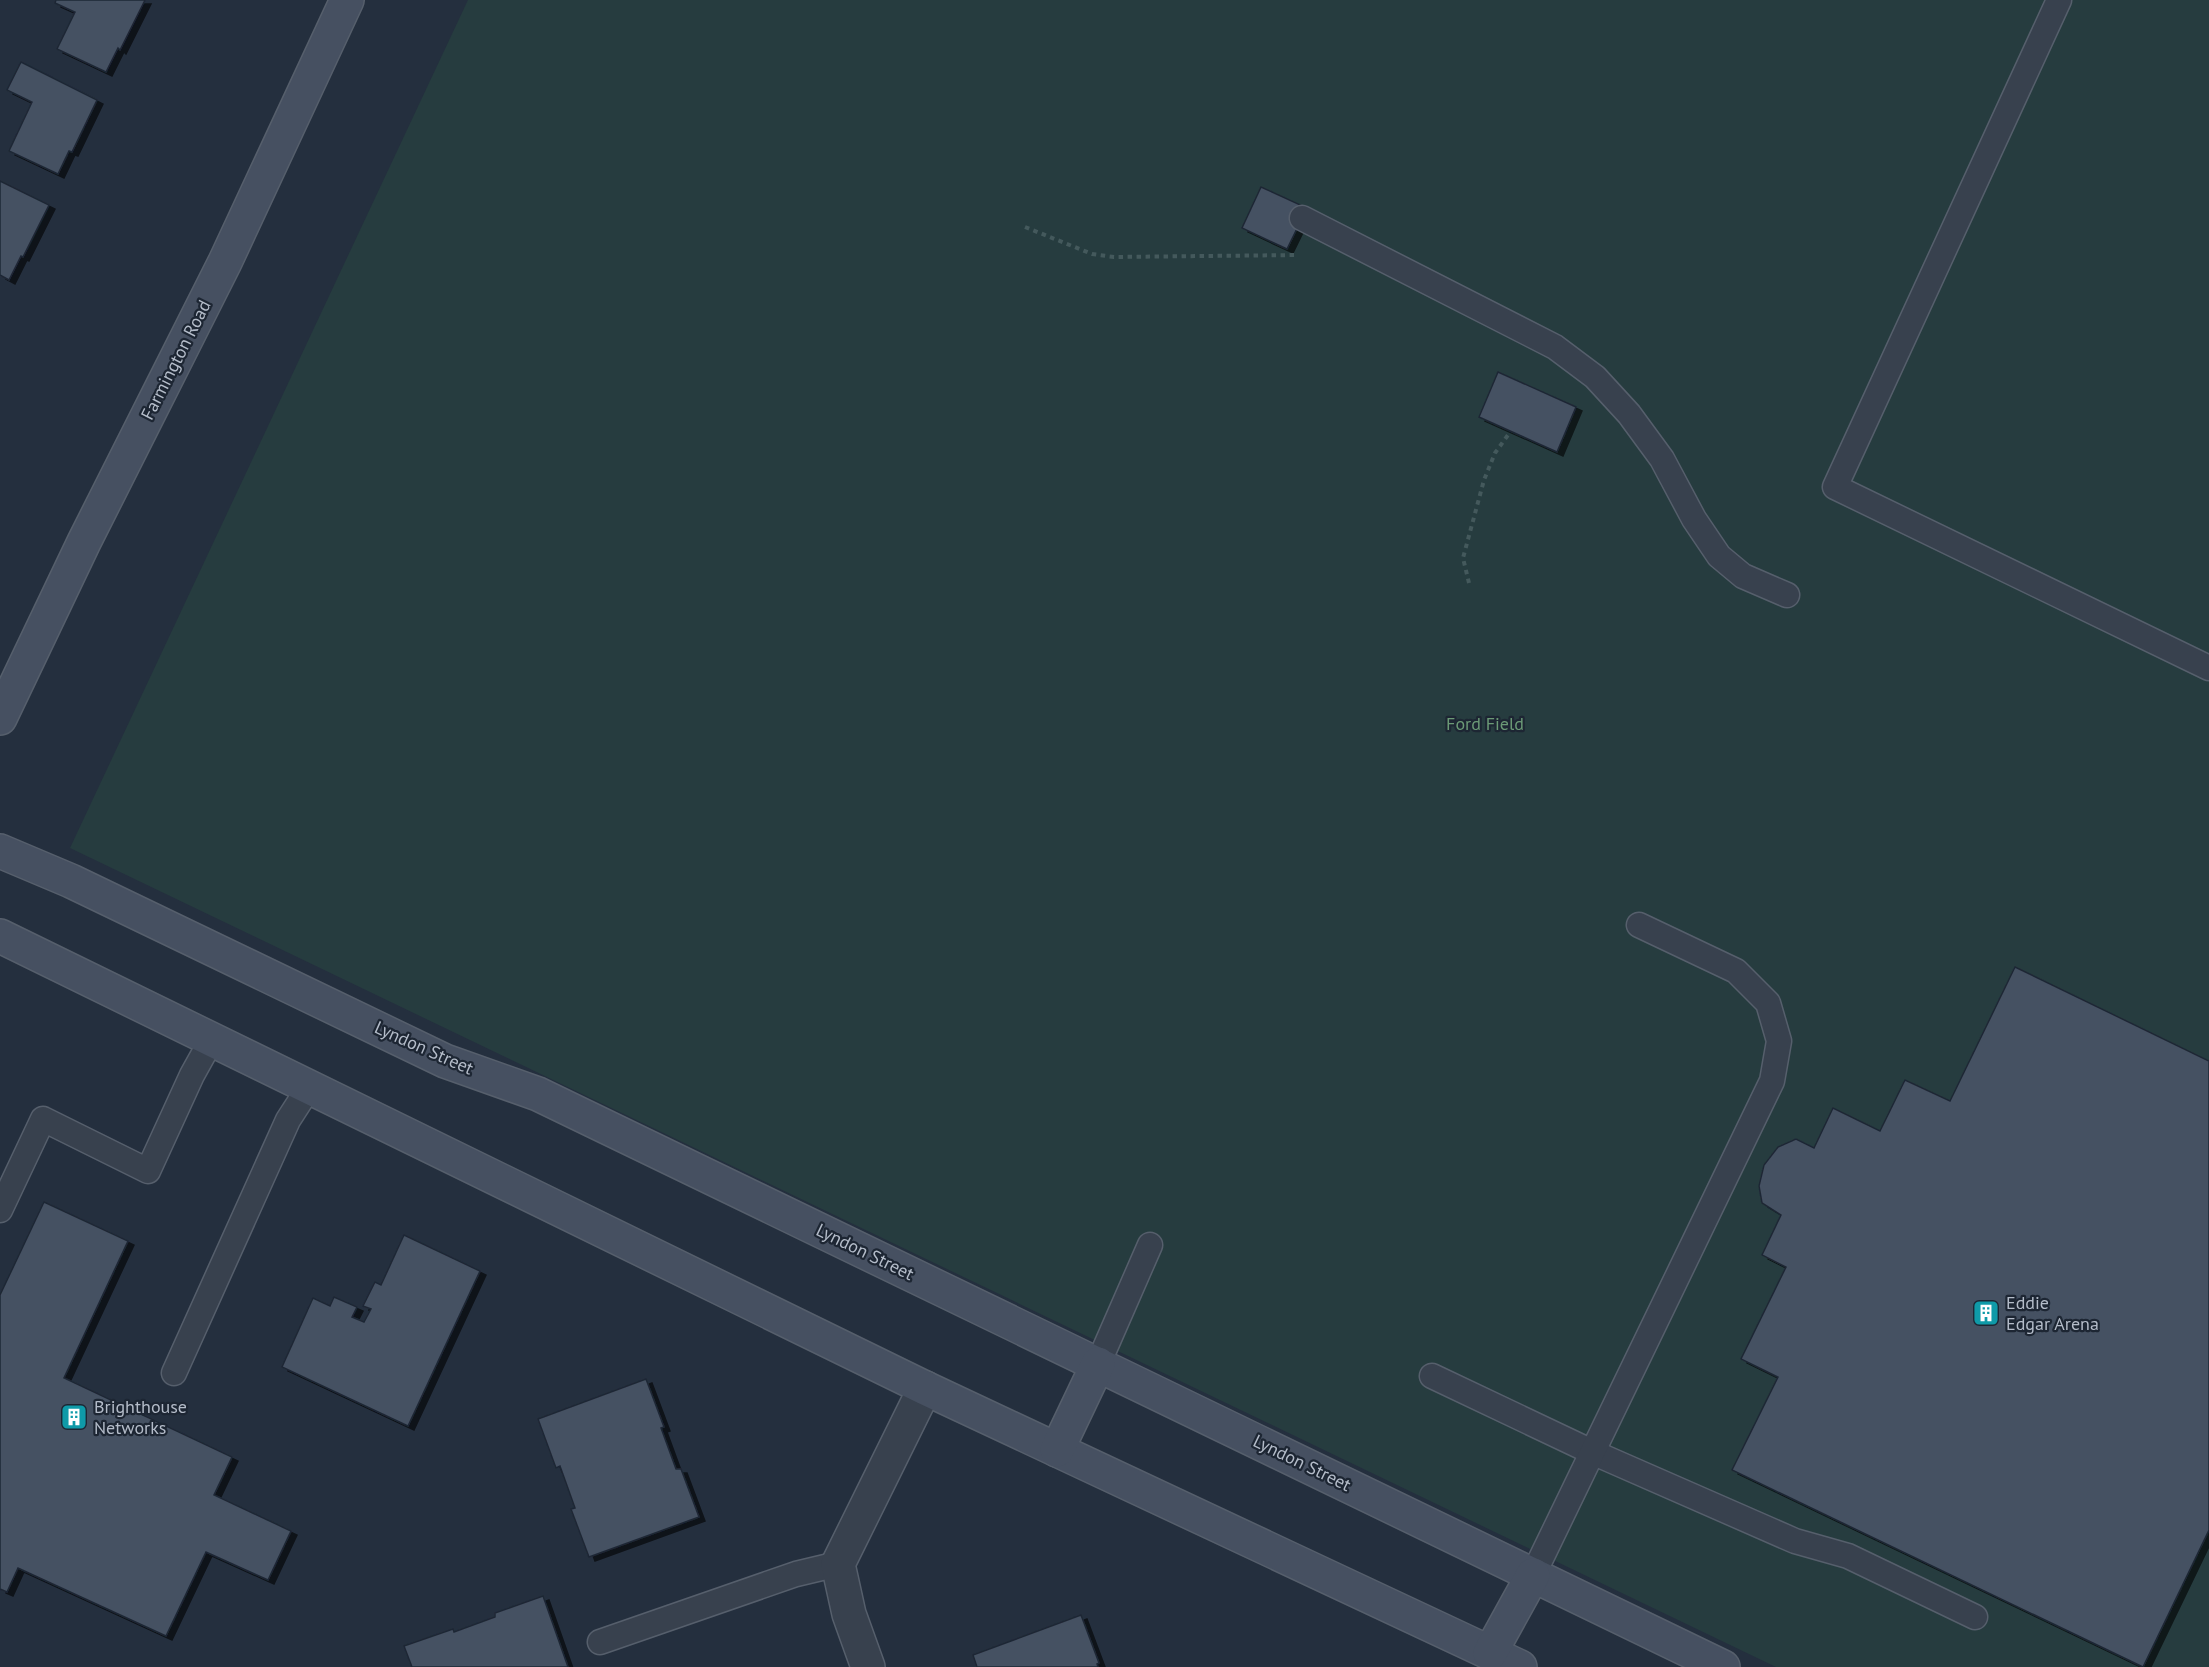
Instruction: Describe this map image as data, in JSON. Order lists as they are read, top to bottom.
{
  "streets": {
    "street": ["Farmington Road", "Lyndon Street"]
  },
  "parks": ["Ford Field"],
  "places": {
    "building": ["Eddie Edgar Arena", "Brighthouse Networks"]
  }
}
